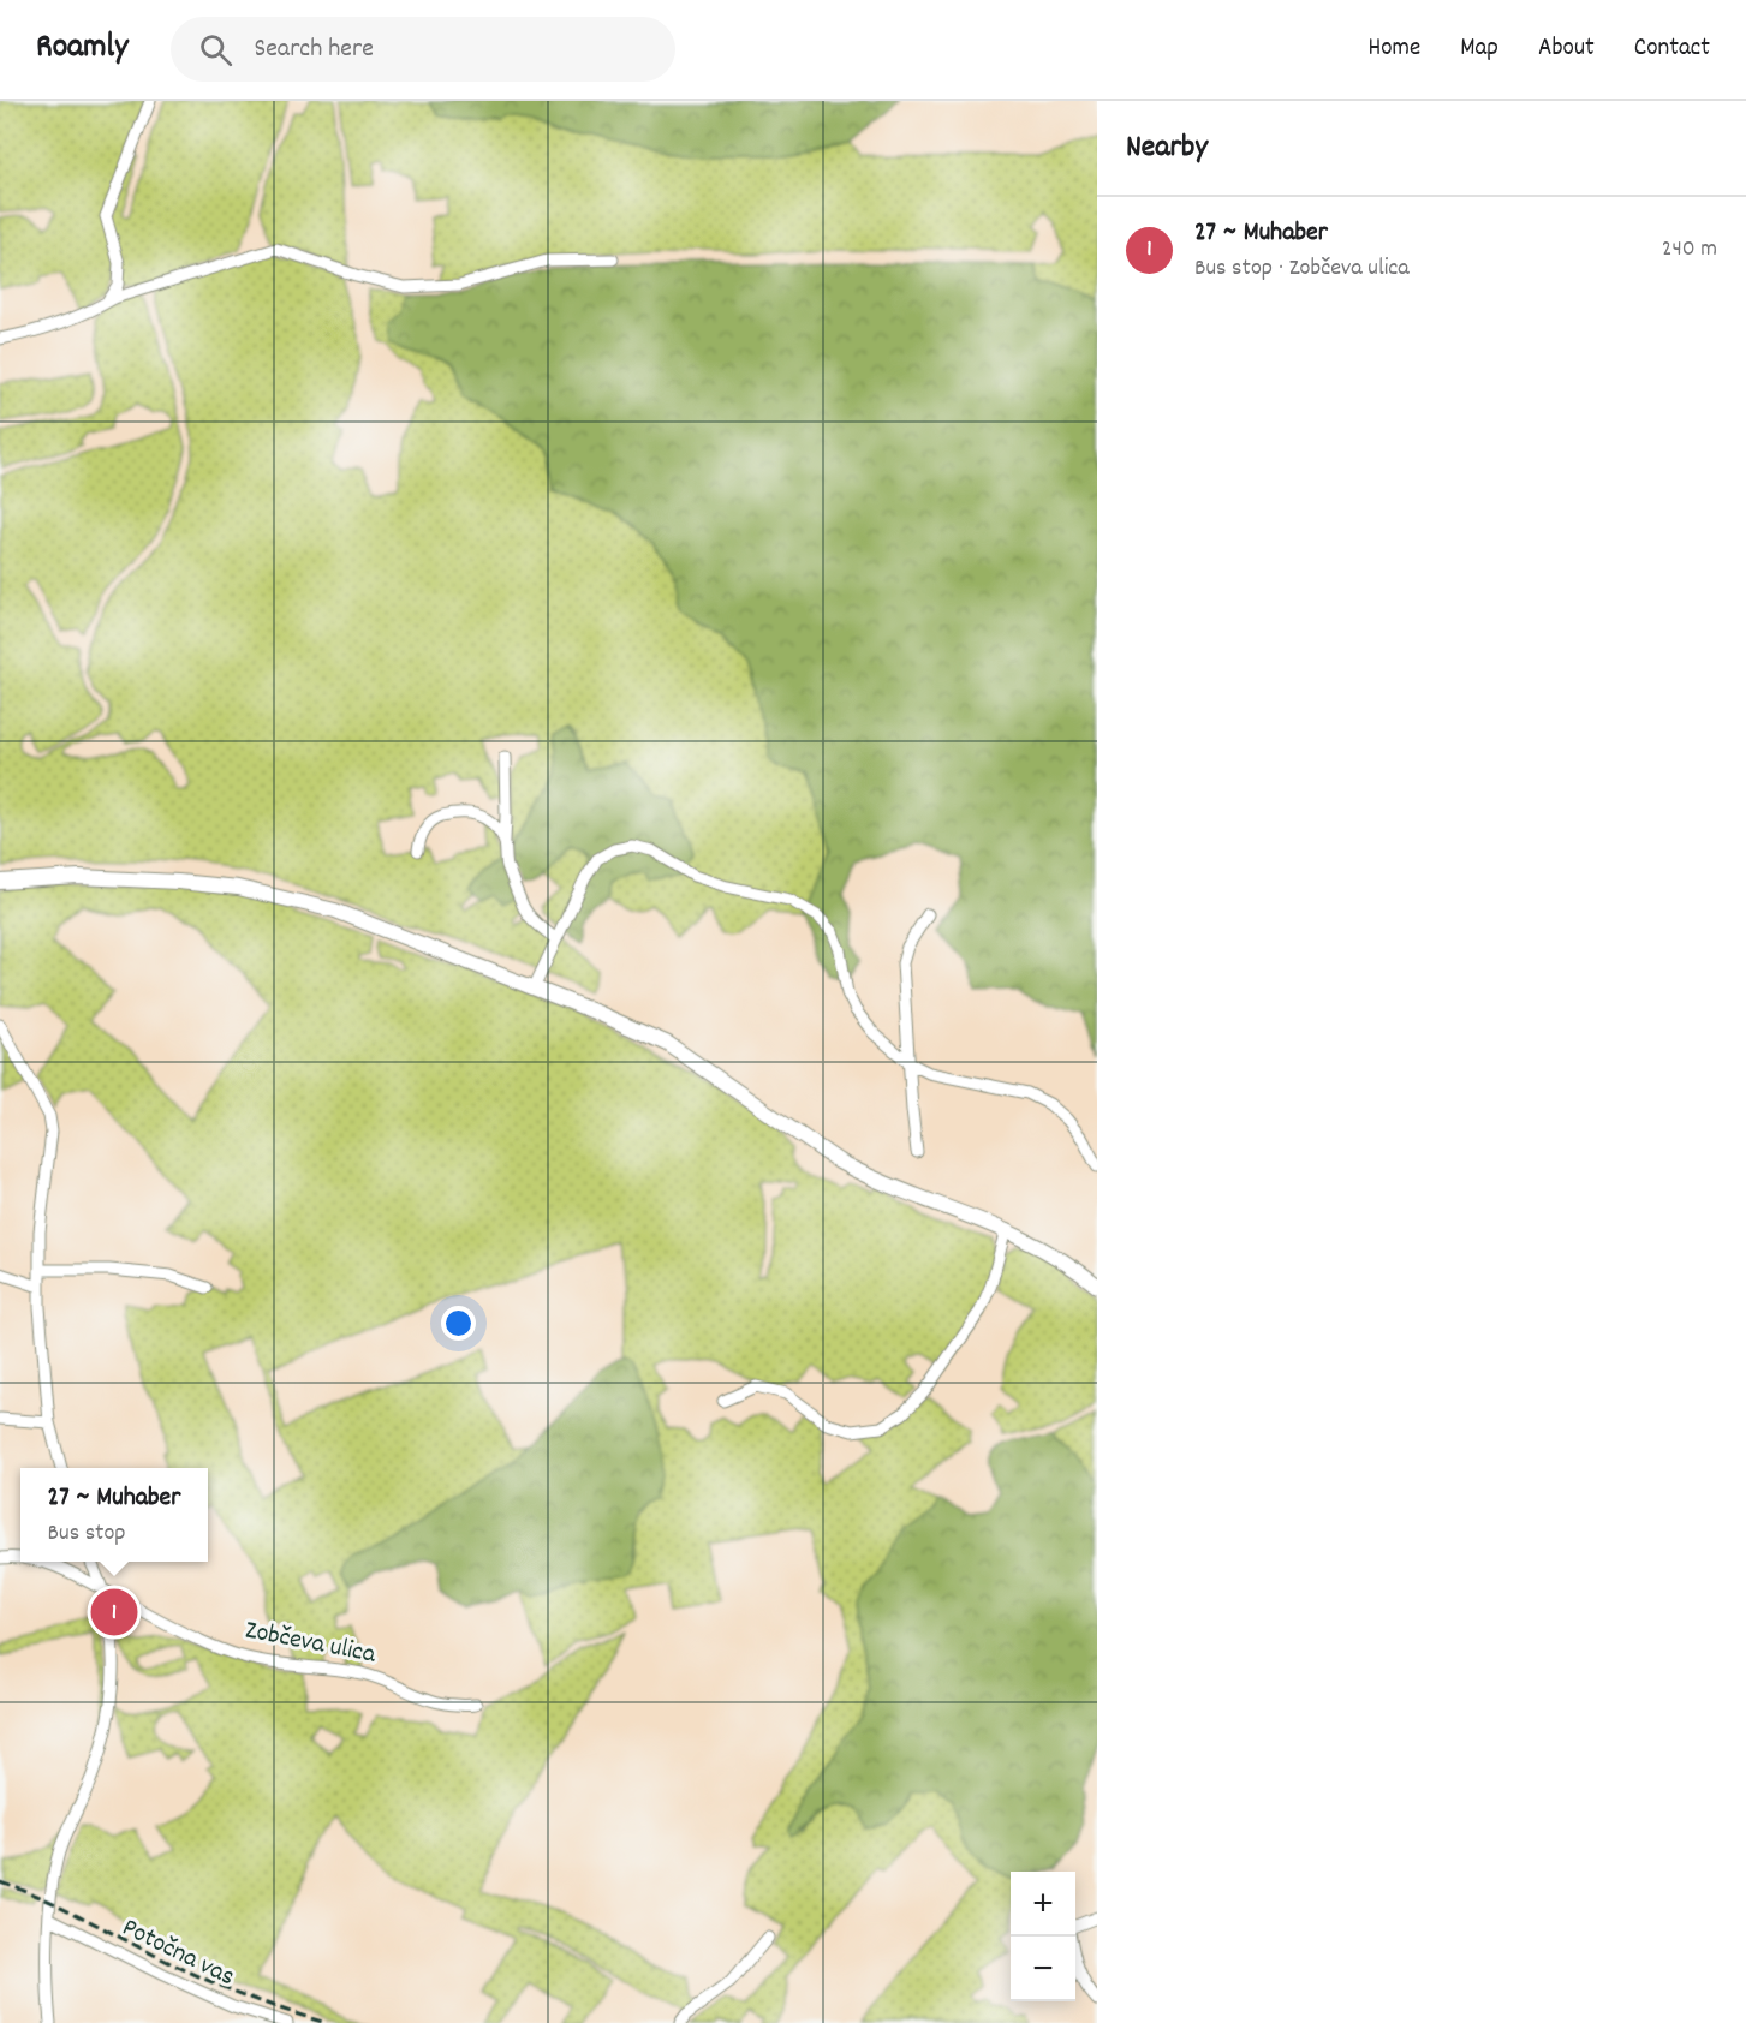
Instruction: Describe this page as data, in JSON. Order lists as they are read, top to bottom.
{
  "streets": {
    "street": ["Zobčeva ulica", "Potočna vas"]
  },
  "page": {
    "header": "Roamly",
    "search": "Search here",
    "nav": [
      "Home",
      "Map",
      "About",
      "Contact"
    ],
    "heading": "Nearby",
    "list": [
      {
        "mark": "1",
        "name": "27 ~ Muhaber",
        "note": "Bus stop · Zobčeva ulica",
        "value": "240 m"
      }
    ],
    "popup": ["27 ~ Muhaber", "Bus stop"],
    "pins": "1",
    "map_buttons": ["+", "−"]
  }
}
